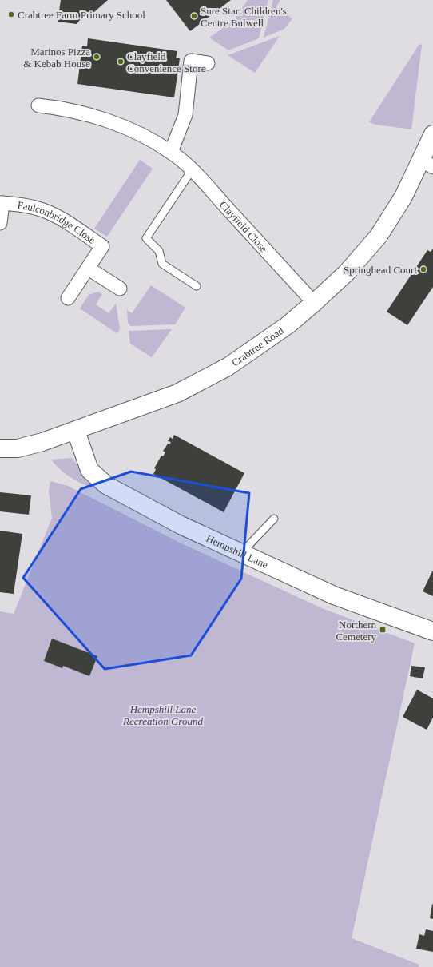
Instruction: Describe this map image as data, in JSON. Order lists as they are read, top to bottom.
{
  "streets": {
    "street": [
      "Faulconbridge Close",
      "Clayfield Close",
      "Crabtree Road",
      "Hempshill Lane"
    ]
  },
  "crossings": [
    ["Clayfield Close", "Crabtree Road"],
    ["Crabtree Road", "Hempshill Lane"]
  ],
  "parks": ["Hempshill Lane Recreation Ground"],
  "places": {
    "other": [
      "Crabtree Farm Primary School",
      "Sure Start Children's Centre Bulwell",
      "Marinos Pizza & Kebab House",
      "Clayfield Convenience Store",
      "Springhead Court"
    ],
    "transit": ["Northern Cemetery"]
  }
}
